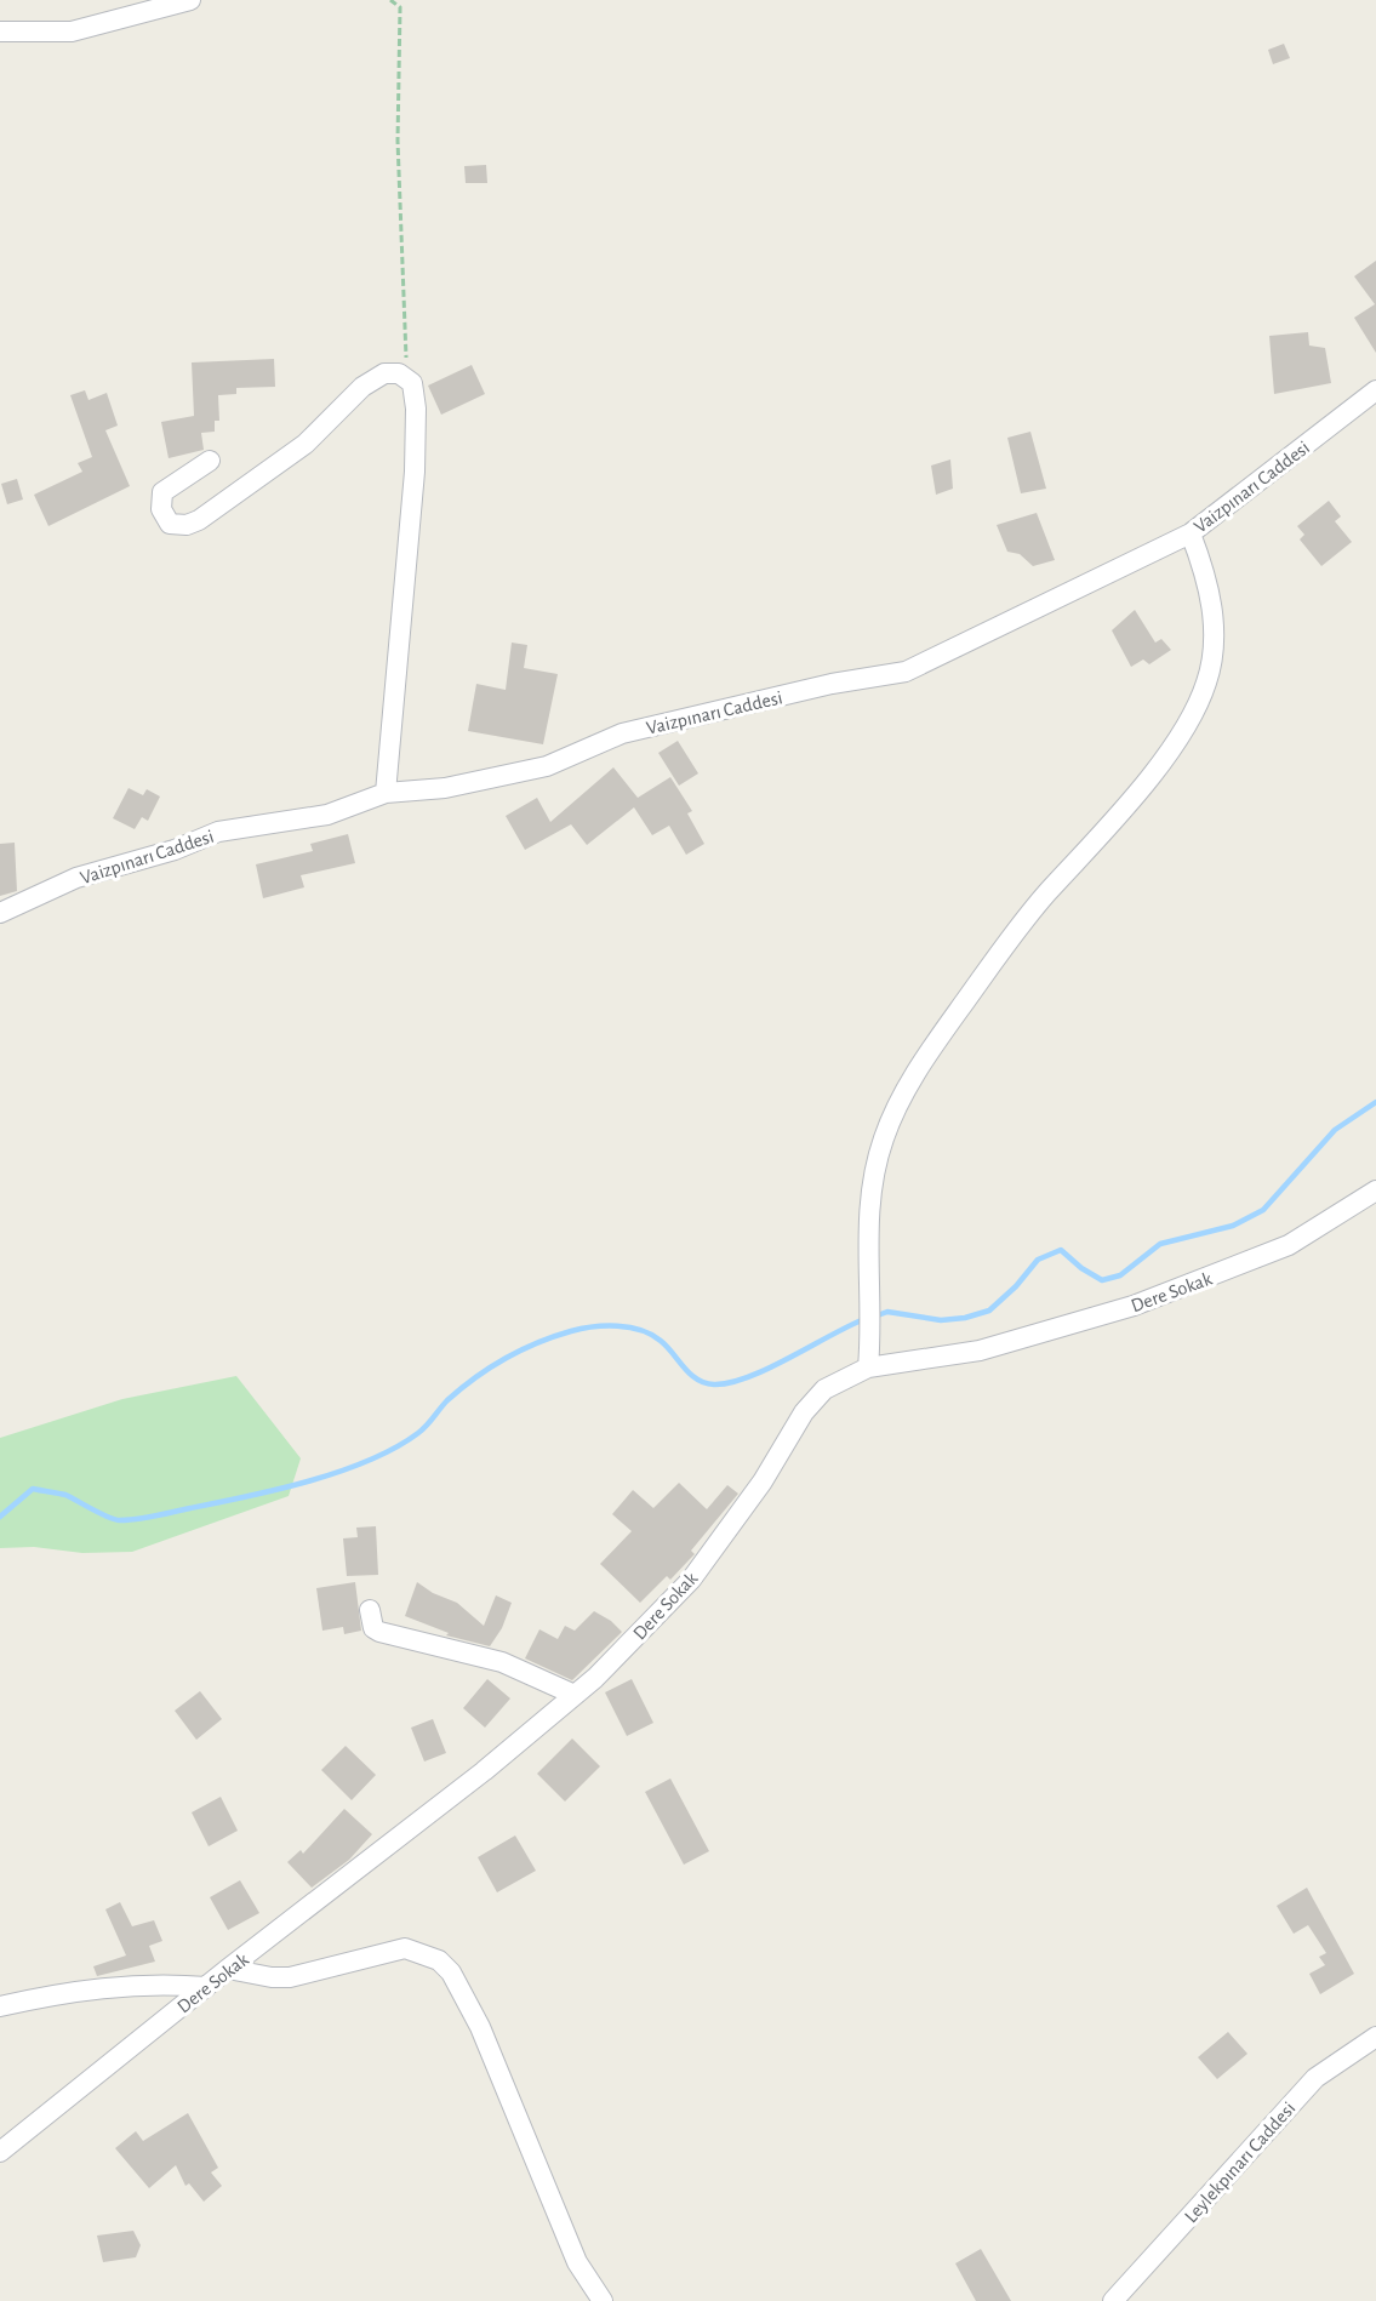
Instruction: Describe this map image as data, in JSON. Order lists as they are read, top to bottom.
{
  "streets": {
    "street": ["Vaizpınarı Caddesi", "Dere Sokak", "Leylekpınarı Caddesi"]
  }
}
